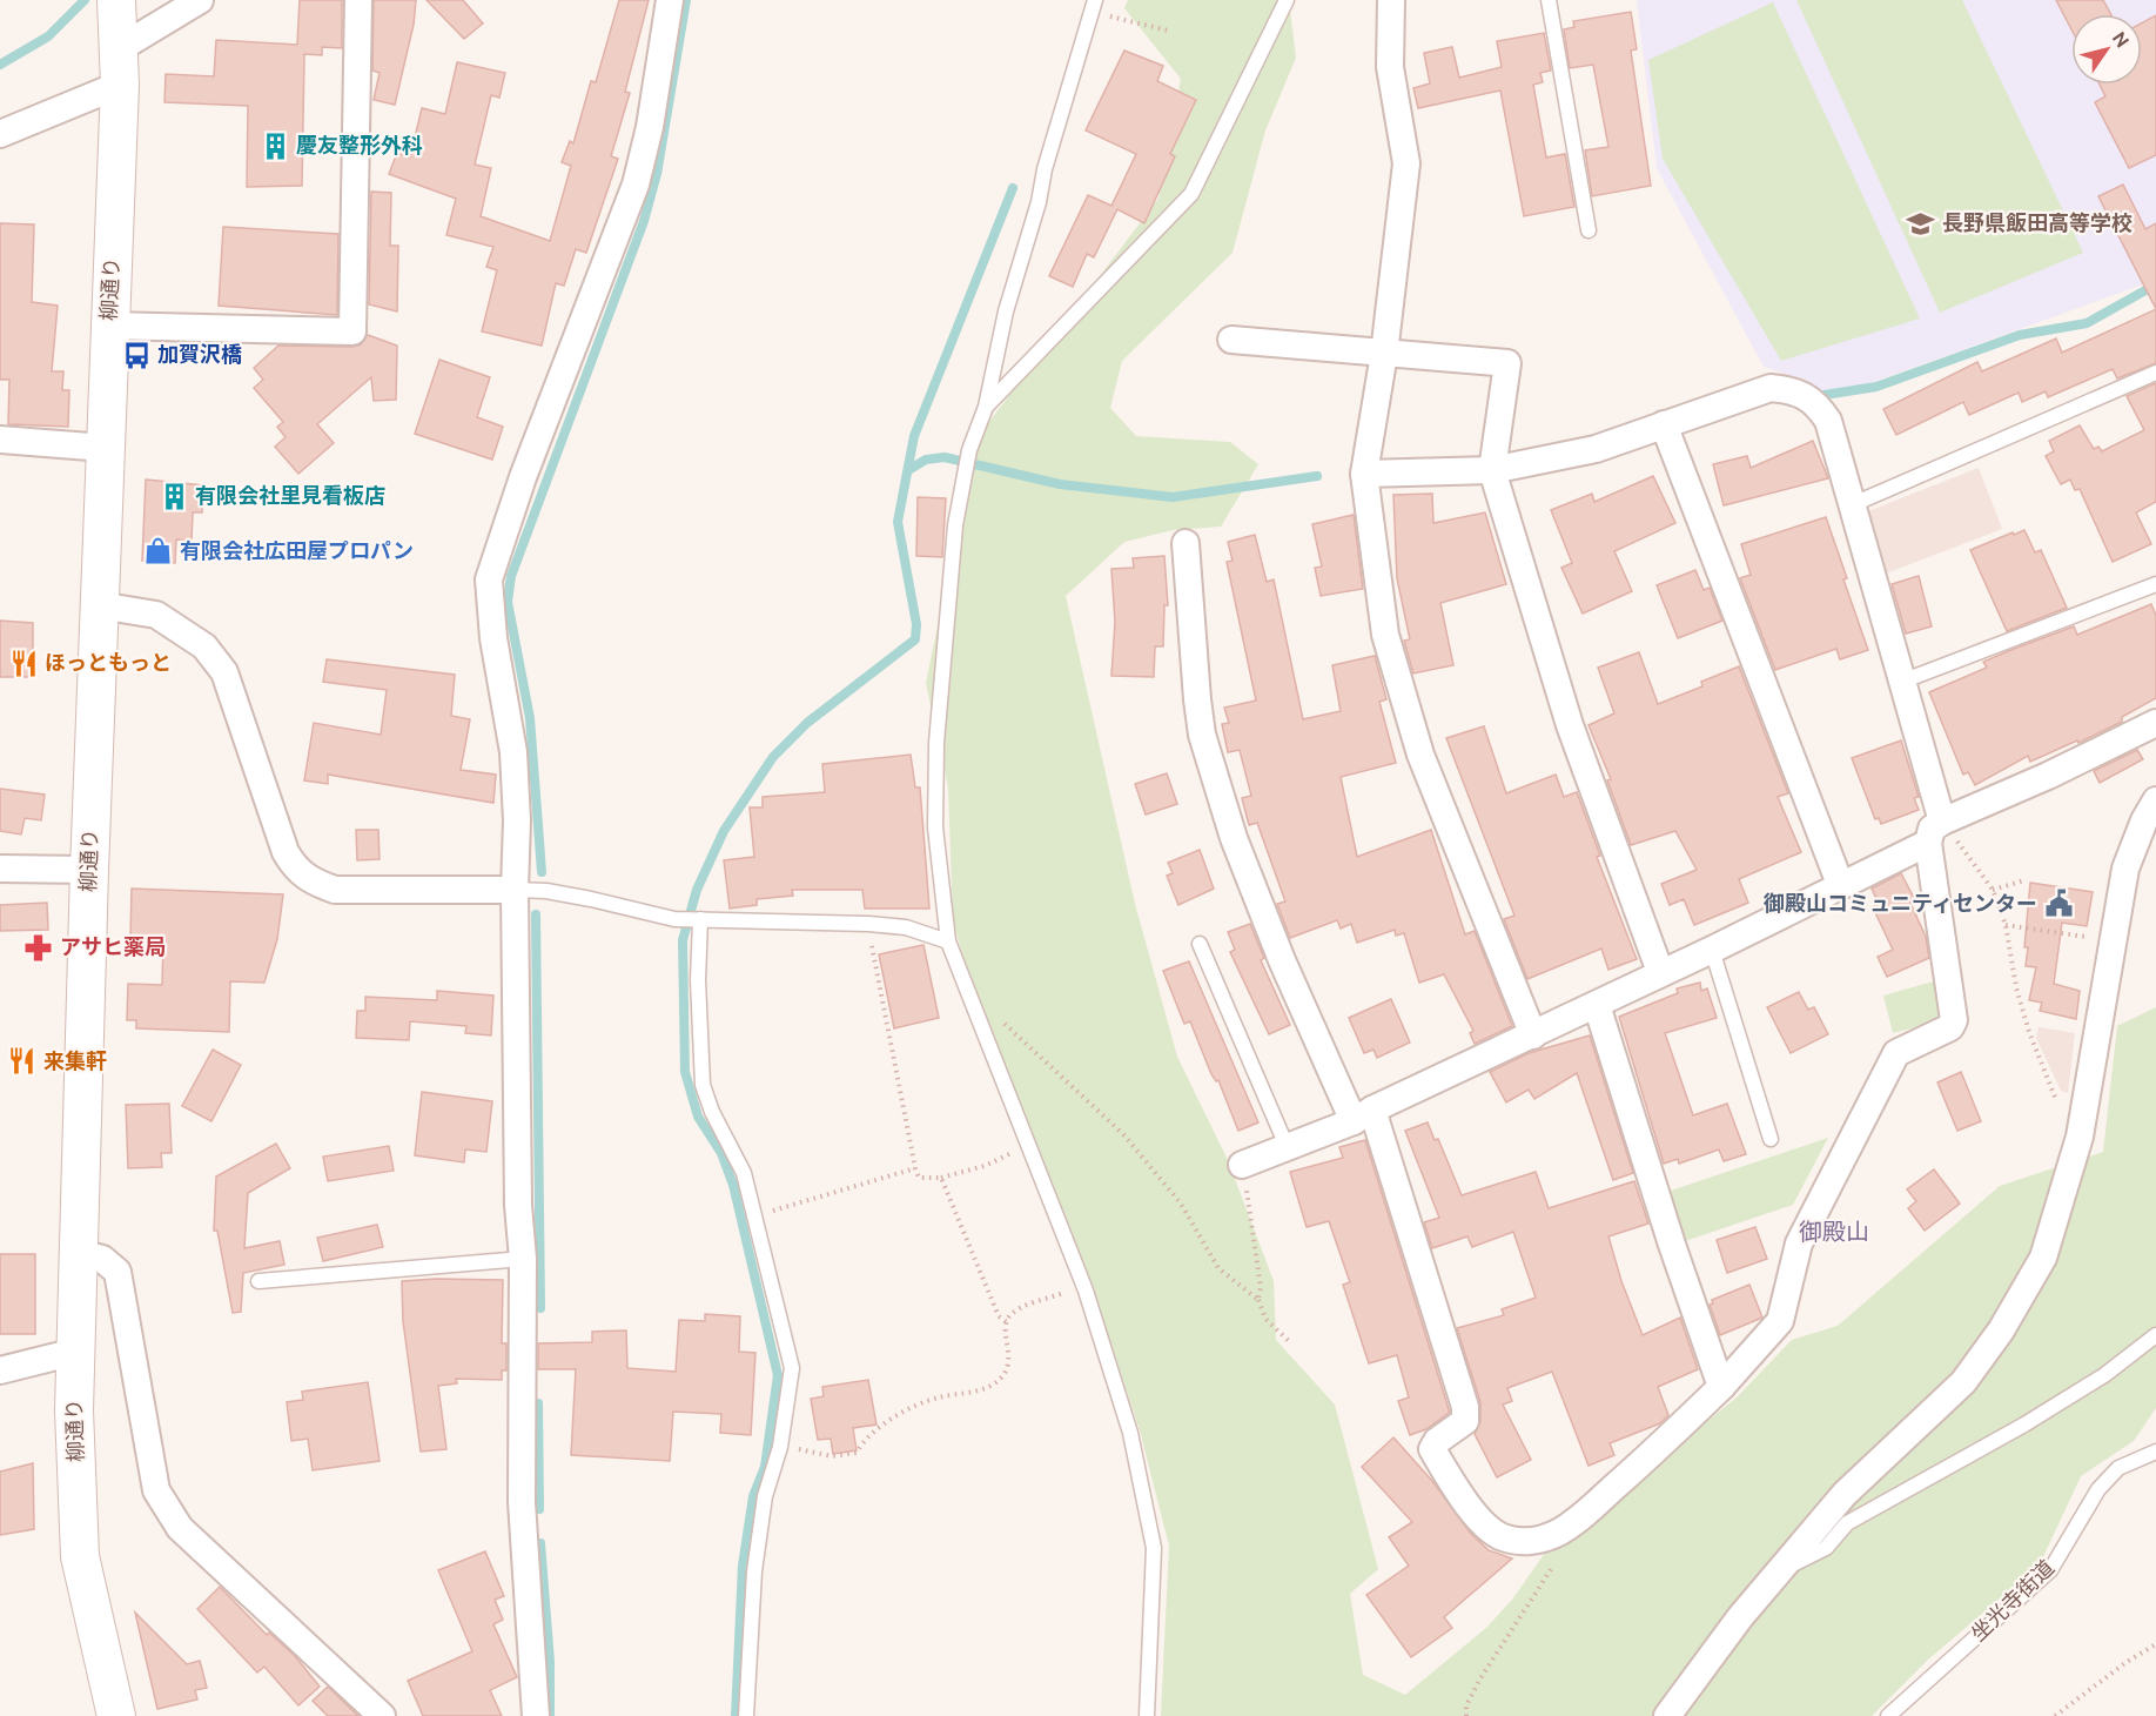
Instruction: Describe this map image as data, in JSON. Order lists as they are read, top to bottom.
{
  "streets": {
    "street": ["柳通り"],
    "lane": ["坐光寺街道"]
  },
  "districts": ["御殿山"],
  "places": {
    "building": ["慶友整形外科", "有限会社里見看板店"],
    "school or university": ["長野県飯田高等学校"],
    "bus stop": ["加賀沢橋"],
    "shop": ["有限会社広田屋プロパン"],
    "restaurant": ["ほっともっと", "来集軒"],
    "public building": ["御殿山コミュニティセンター"],
    "pharmacy": ["アサヒ薬局"]
  },
  "north": "top right"
}
